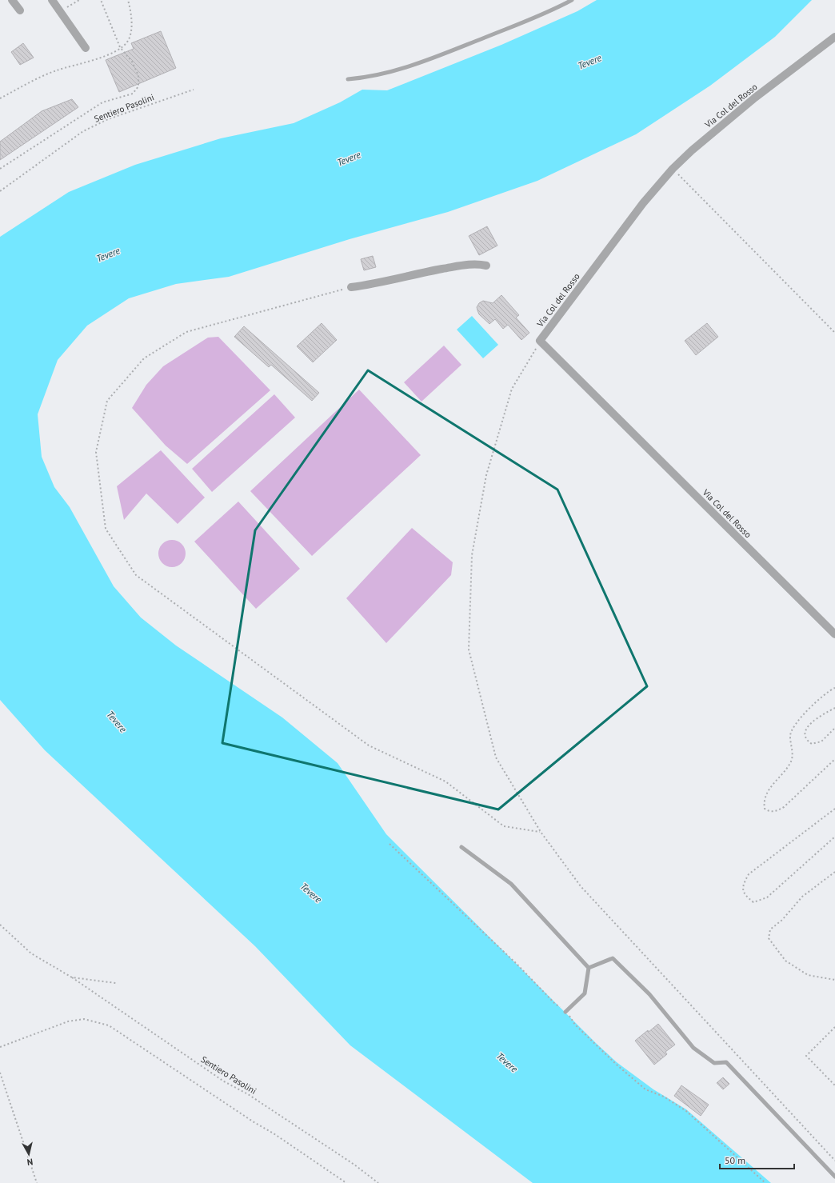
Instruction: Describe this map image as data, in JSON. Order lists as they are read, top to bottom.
{
  "streets": {
    "street": ["Via Col del Rosso"],
    "path": ["Sentiero Pasolini"]
  },
  "water": ["Tevere"],
  "scale_bar": "50 m",
  "north": "bottom"
}
